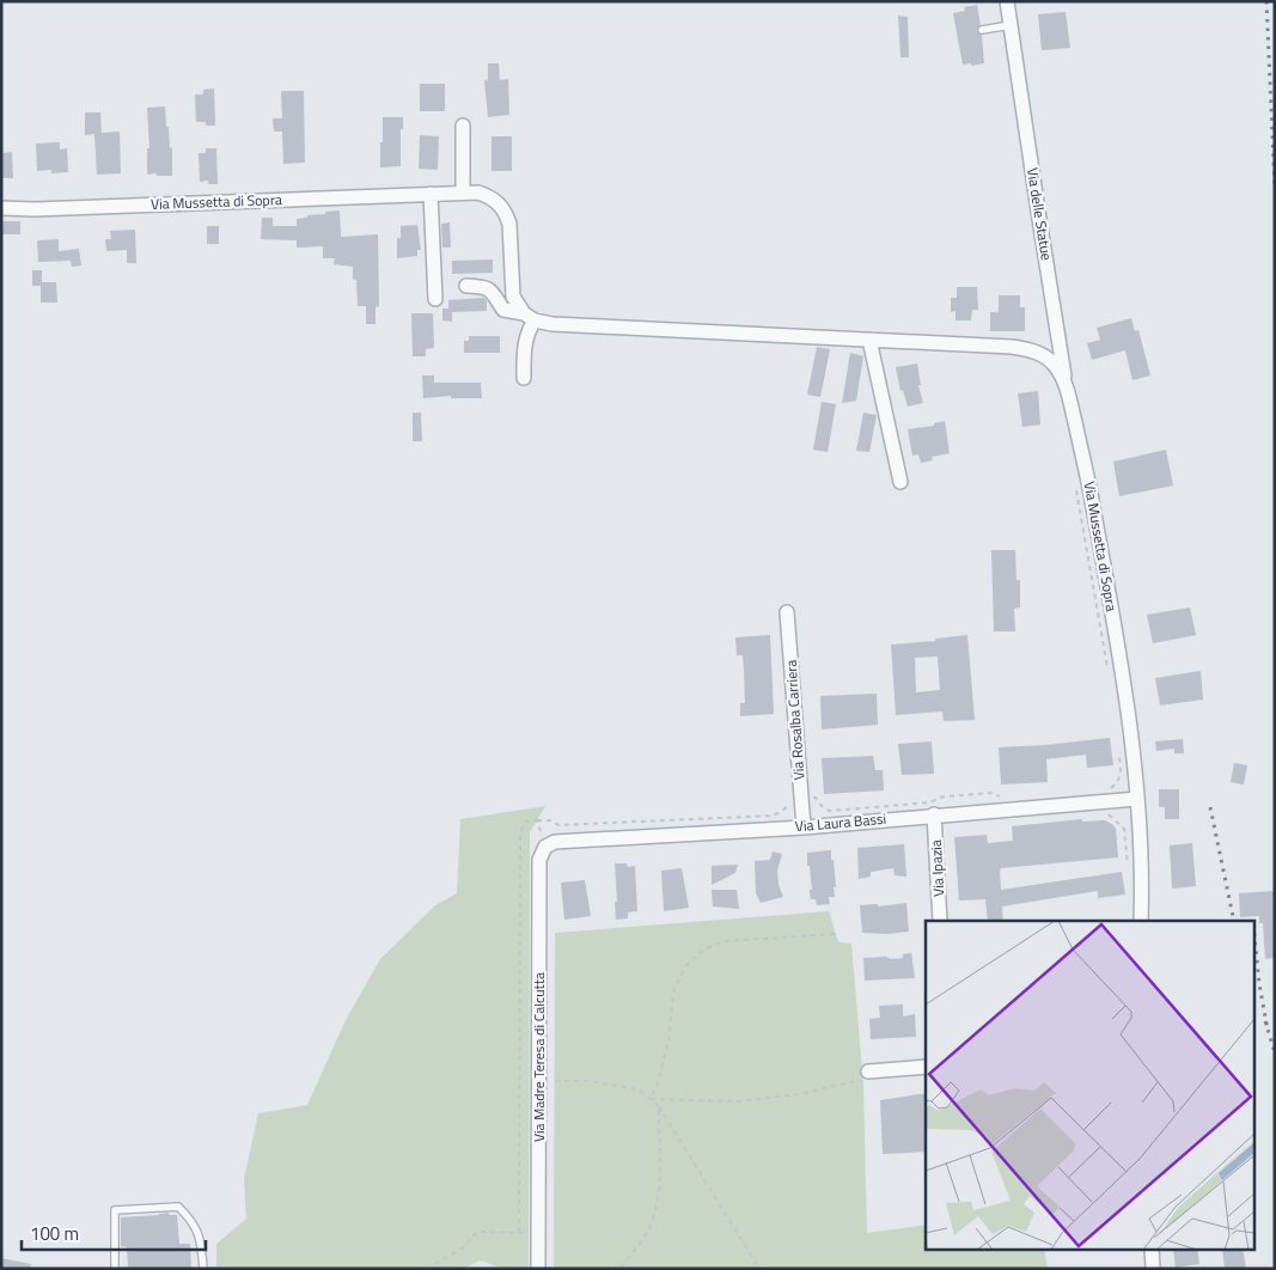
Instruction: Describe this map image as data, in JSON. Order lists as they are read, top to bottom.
{
  "streets": {
    "street": [
      "Via Mussetta di Sopra",
      "Via delle Statue",
      "Via Rosalba Carriera",
      "Via Laura Bassi",
      "Via Ipazia",
      "Via Madre Teresa di Calcutta"
    ]
  },
  "crossings": [
    ["Via Mussetta di Sopra", "Via delle Statue"],
    ["Via Mussetta di Sopra", "Via Laura Bassi"],
    ["Via Rosalba Carriera", "Via Laura Bassi"],
    ["Via Laura Bassi", "Via Ipazia"],
    ["Via Laura Bassi", "Via Madre Teresa di Calcutta"]
  ],
  "scale_bar": "100 m"
}
